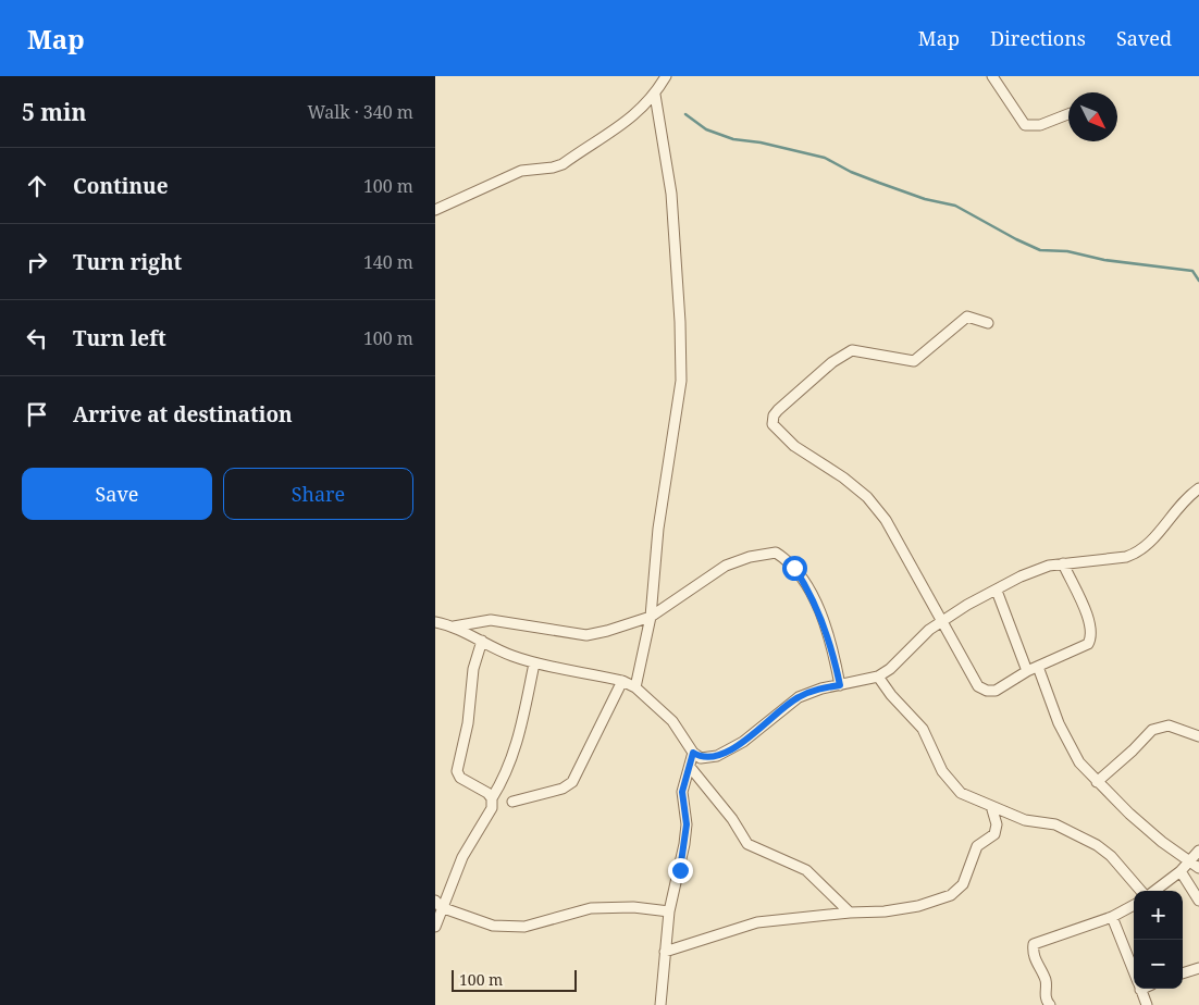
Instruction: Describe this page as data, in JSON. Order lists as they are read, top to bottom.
{
  "scale_bar": "100 m",
  "north": "bottom right",
  "page": {
    "header": "Map",
    "nav": ["Map", "Directions", "Saved"],
    "heading": ["5 min", "Walk · 340 m"],
    "list": [
      ["Continue", "100 m"],
      ["Turn right", "140 m"],
      ["Turn left", "100 m"],
      "Arrive at destination"
    ],
    "buttons": ["Save", "Share"],
    "map_buttons": ["+", "−"],
    "scale": "100 m"
  }
}
